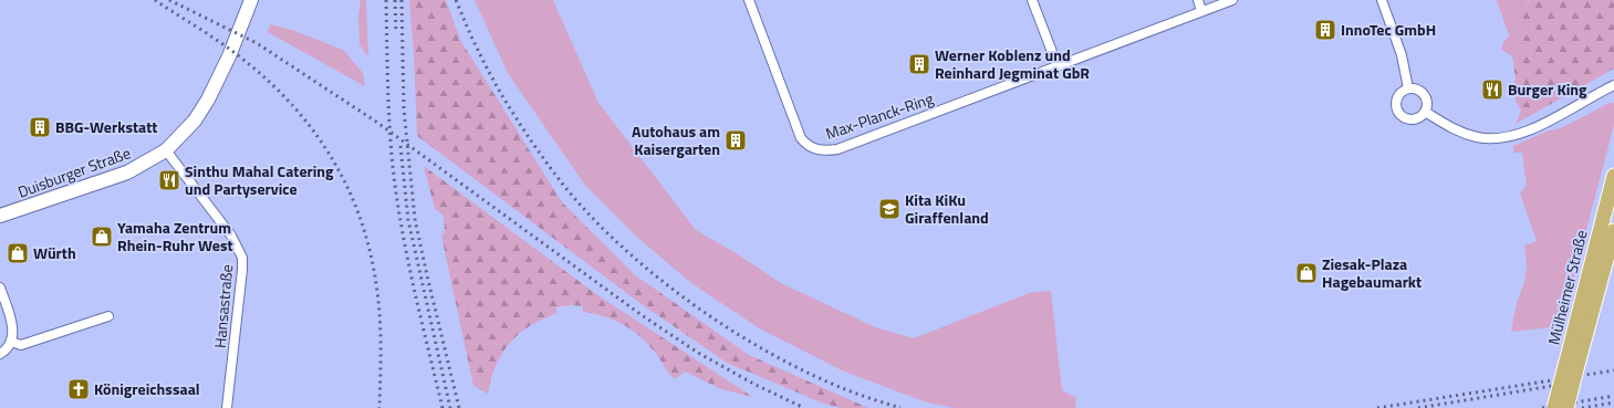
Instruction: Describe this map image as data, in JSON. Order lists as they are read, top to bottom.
{
  "streets": {
    "main road": ["Duisburger Straße", "Mülheimer Straße"],
    "street": ["Max-Planck-Ring", "Hansastraße"]
  },
  "crossings": [
    ["Duisburger Straße", "Hansastraße"]
  ],
  "places": {
    "building": [
      "InnoTec GmbH",
      "Werner Koblenz und Reinhard Jegminat GbR",
      "BBG-Werkstatt",
      "Autohaus am Kaisergarten"
    ],
    "restaurant": ["Burger King", "Sinthu Mahal Catering und Partyservice"],
    "school or university": ["Kita KiKu Giraffenland"],
    "shop": ["Yamaha Zentrum Rhein-Ruhr West", "Würth", "Ziesak-Plaza Hagebaumarkt"],
    "church": ["Königreichssaal"]
  }
}
